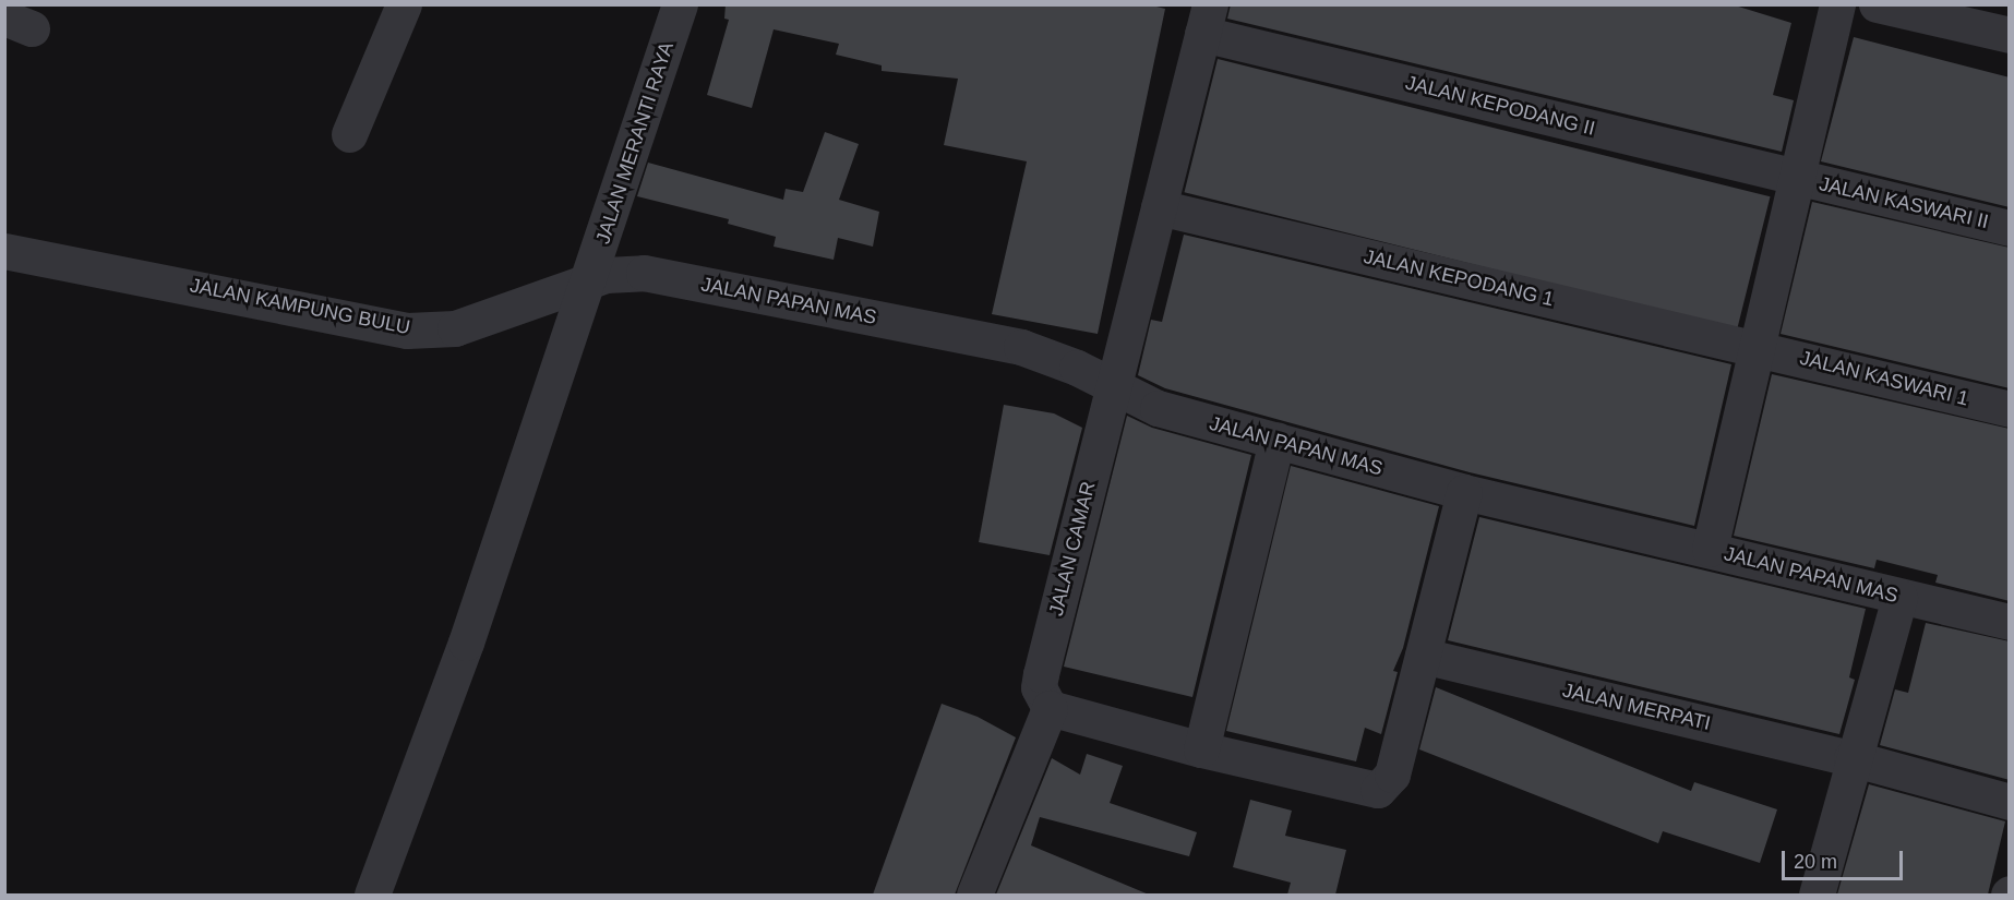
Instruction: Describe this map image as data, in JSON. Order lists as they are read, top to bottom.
{
  "streets": {
    "street": [
      "JALAN KEPODANG II",
      "JALAN MERANTI RAYA",
      "JALAN KASWARI II",
      "JALAN KEPODANG 1",
      "JALAN PAPAN MAS",
      "JALAN KAMPUNG BULU",
      "JALAN KASWARI 1",
      "JALAN CAMAR",
      "JALAN MERPATI"
    ]
  },
  "crossings": [
    ["JALAN KEPODANG II", "JALAN KASWARI II"],
    ["JALAN KEPODANG II", "JALAN CAMAR"],
    ["JALAN MERANTI RAYA", "JALAN PAPAN MAS"],
    ["JALAN MERANTI RAYA", "JALAN KAMPUNG BULU"],
    ["JALAN KEPODANG 1", "JALAN KASWARI 1"],
    ["JALAN KEPODANG 1", "JALAN CAMAR"],
    ["JALAN PAPAN MAS", "JALAN KAMPUNG BULU"],
    ["JALAN PAPAN MAS", "JALAN CAMAR"]
  ],
  "scale_bar": "20 m"
}
